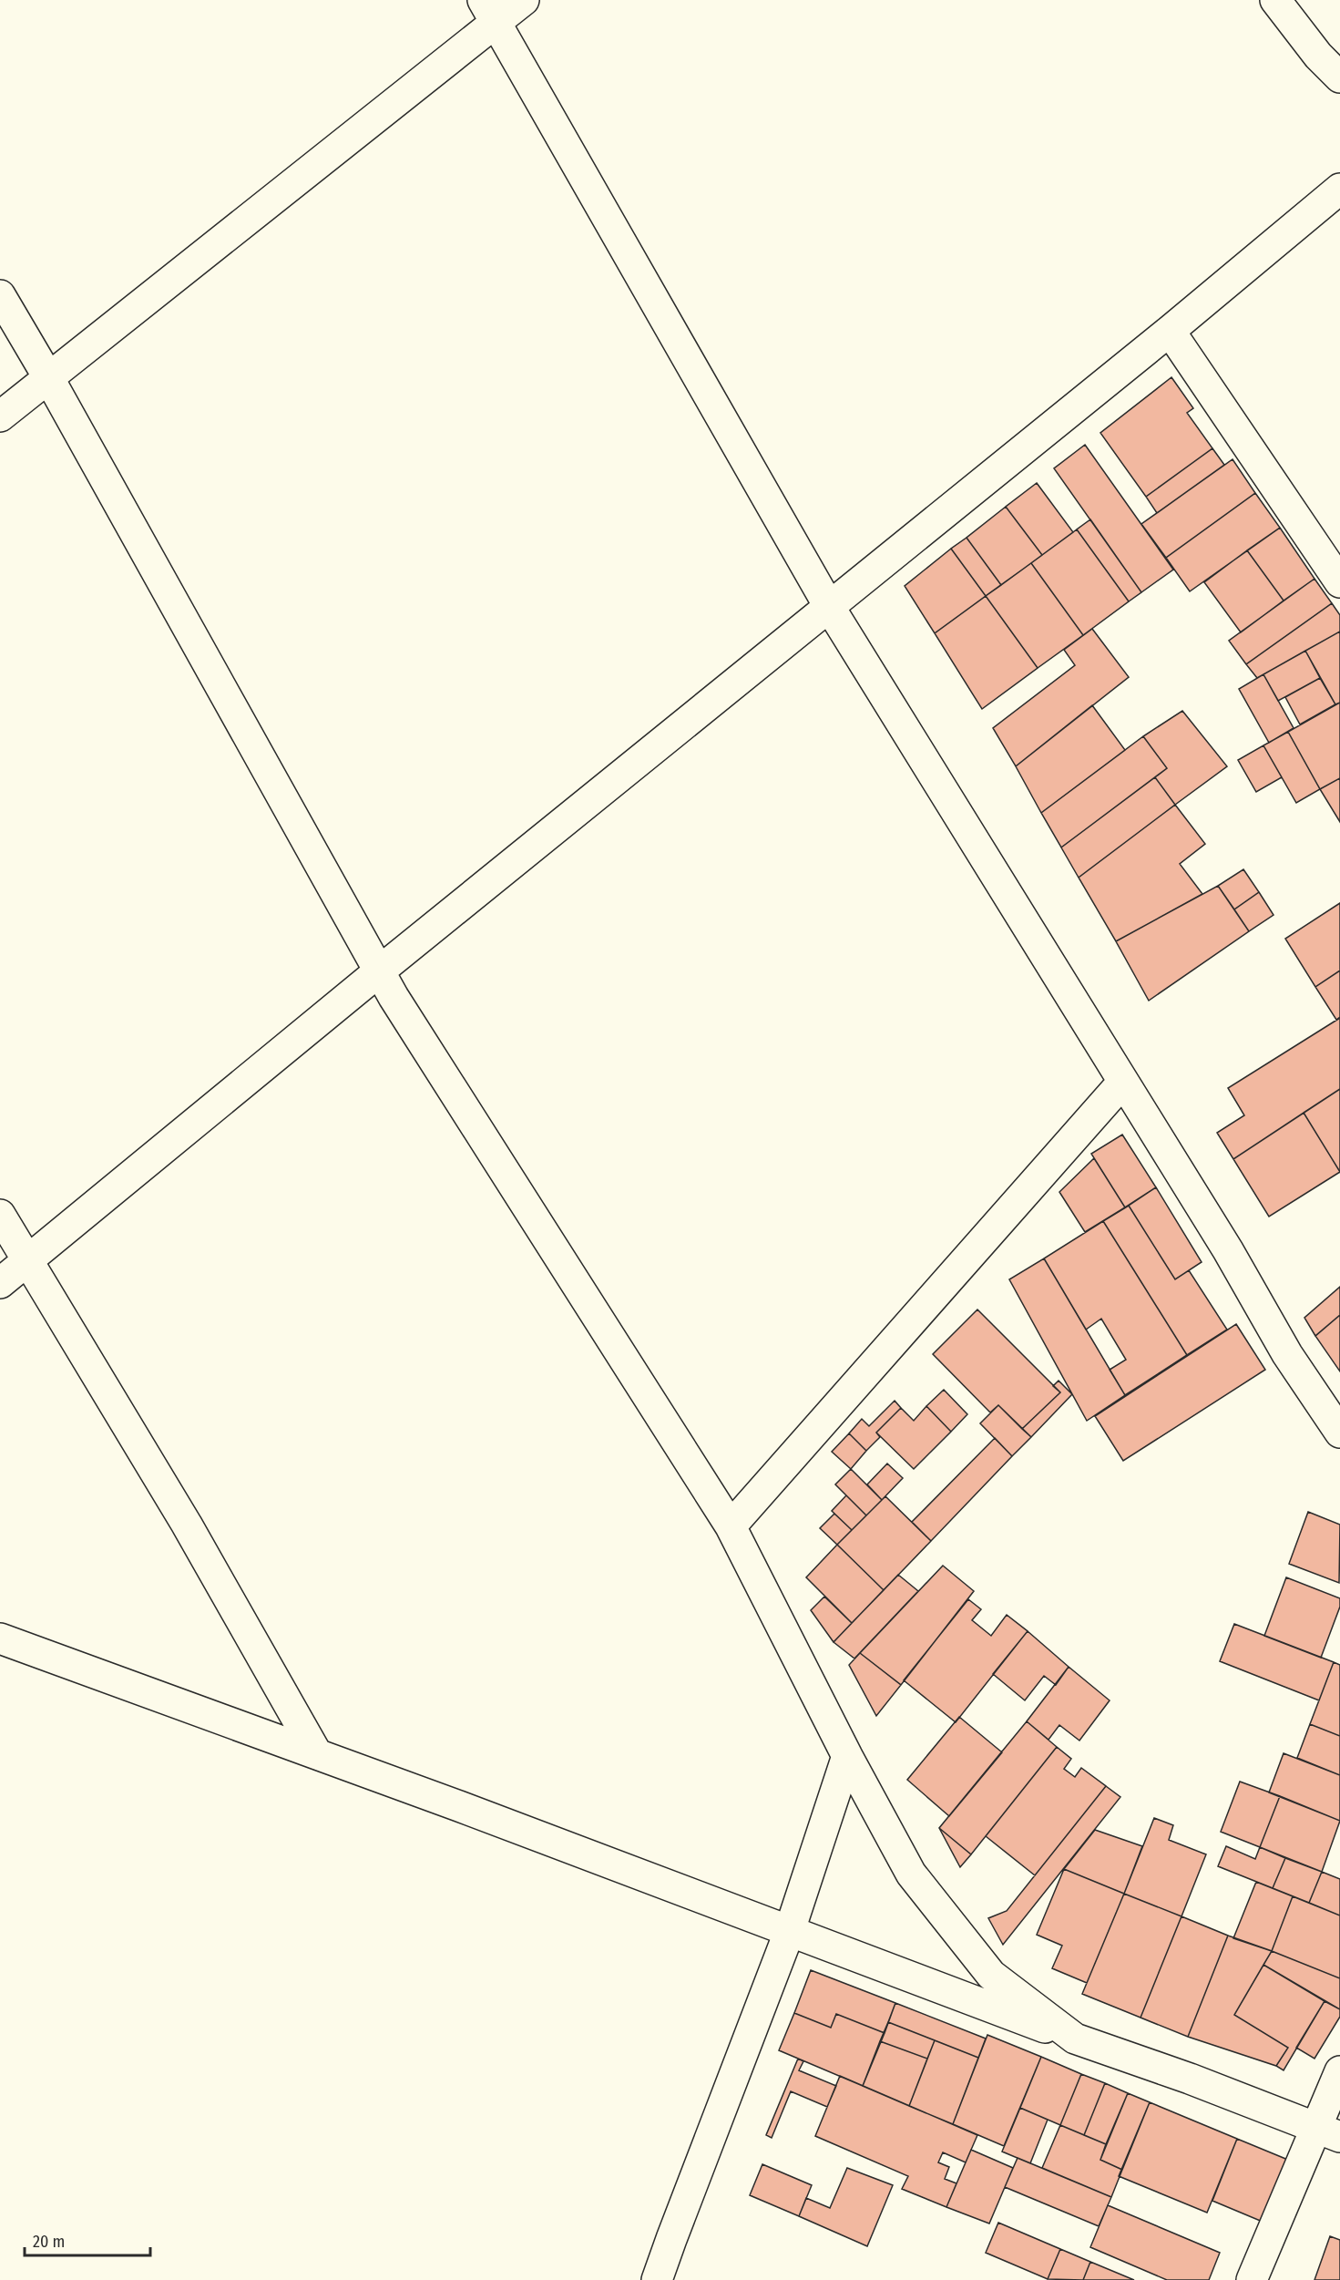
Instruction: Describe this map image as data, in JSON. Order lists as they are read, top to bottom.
{
  "scale_bar": "20 m"
}
